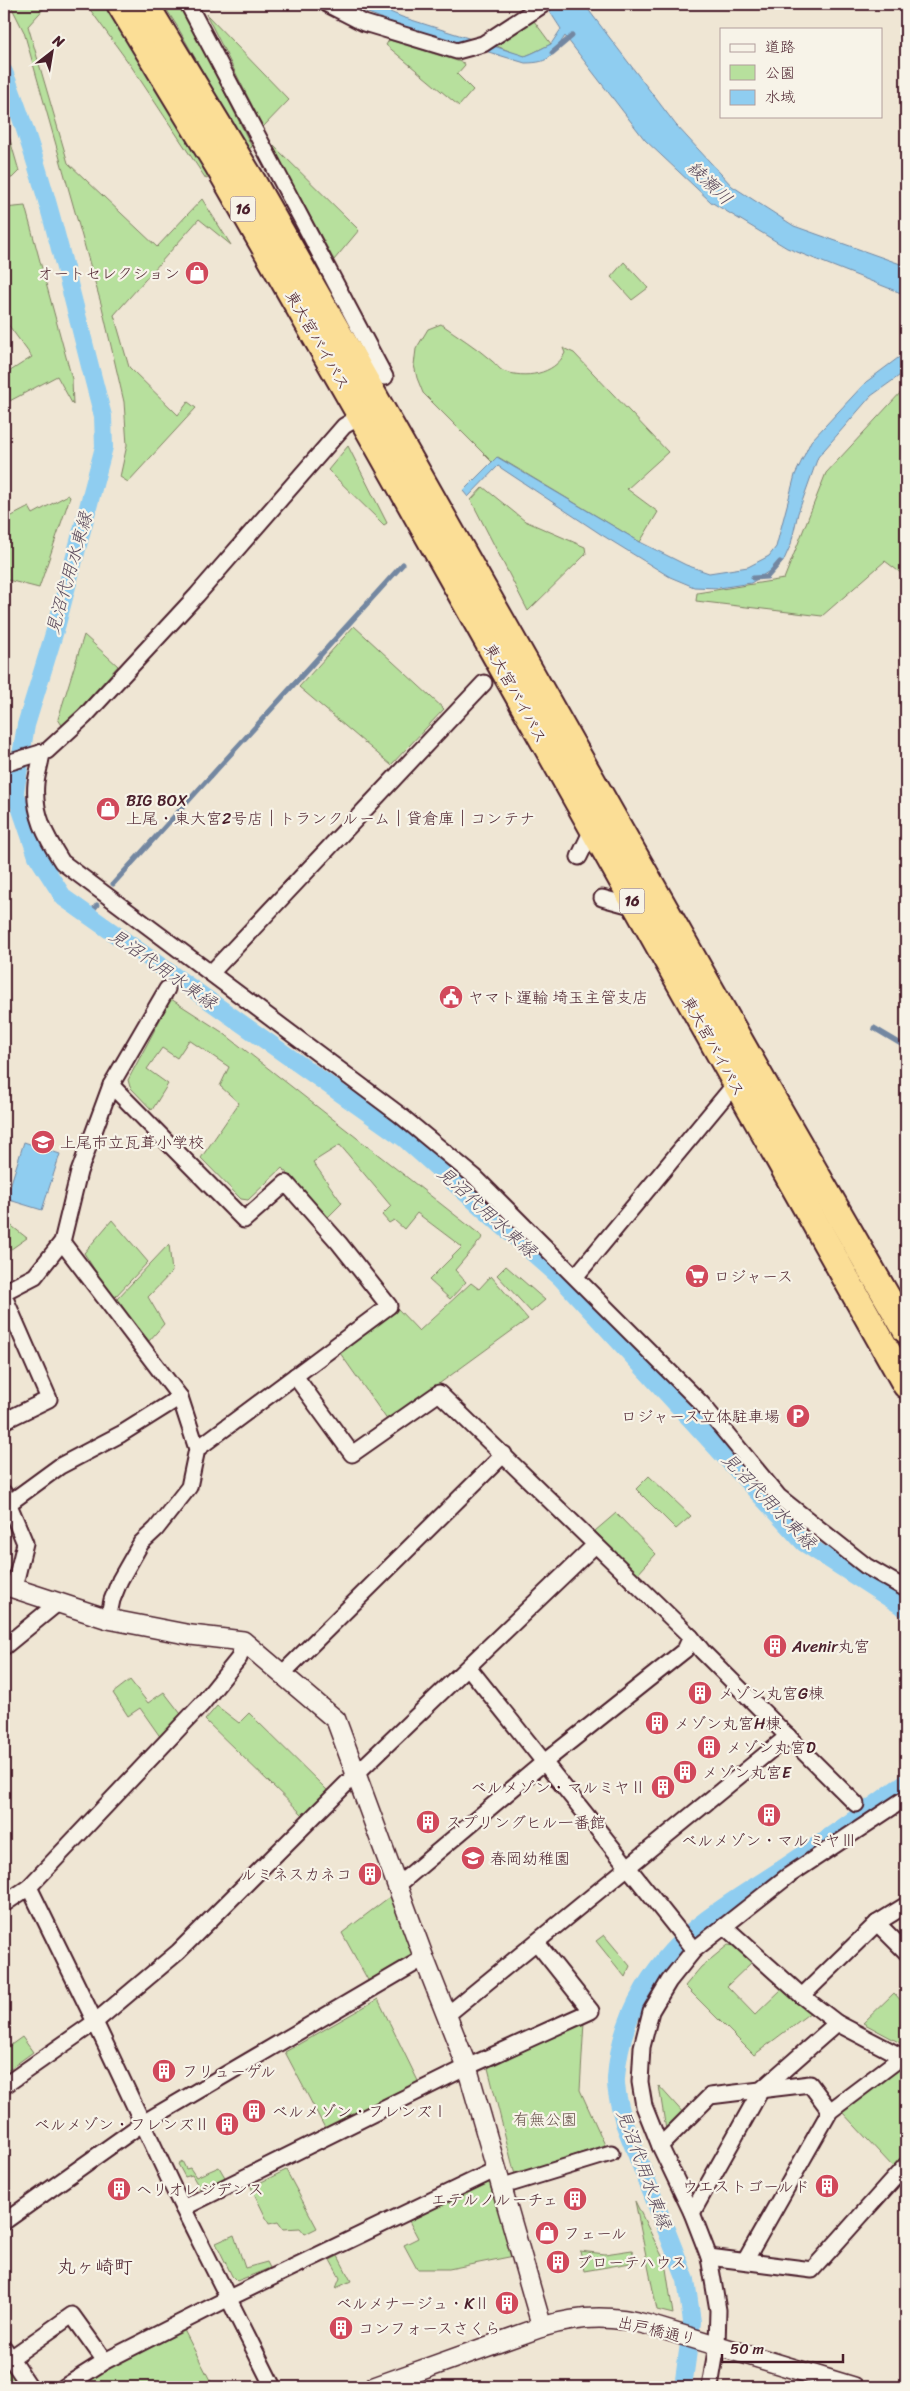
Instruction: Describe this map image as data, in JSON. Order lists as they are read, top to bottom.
{
  "streets": {
    "highway": ["16", "東大宮バイパス"],
    "street": ["出戸橋通り"]
  },
  "districts": ["丸ヶ崎町"],
  "water": ["綾瀬川", "見沼代用水東縁"],
  "parks": ["有無公園"],
  "places": {
    "shop": ["オートセレクション", "BIG BOX 上尾・東大宮2号店｜トランクルーム｜貸倉庫｜コンテナ", "フェール"],
    "public building": ["ヤマト運輸 埼玉主管支店"],
    "school or university": ["上尾市立瓦葺小学校", "春岡幼稚園"],
    "supermarket": ["ロジャース"],
    "parking": ["ロジャース立体駐車場"],
    "building": [
      "Avenir丸宮",
      "メゾン丸宮G棟",
      "メゾン丸宮H棟",
      "メゾン丸宮D",
      "メゾン丸宮E",
      "ベルメゾン・マルミヤⅡ",
      "ベルメゾン・マルミヤⅢ",
      "スプリングヒル一番館",
      "ルミネスカネコ",
      "フリューゲル",
      "ベルメゾン・フレンズⅠ",
      "ベルメゾン・フレンズⅡ",
      "ウエストゴールド",
      "ヘリオレジデンス",
      "エテルノルーチェ",
      "ブローテハウス",
      "ベルメナージュ・KⅡ",
      "コンフォースさくら"
    ]
  },
  "legend": ["道路", "公園", "水域"],
  "scale_bar": "50 m",
  "north": "top right"
}
